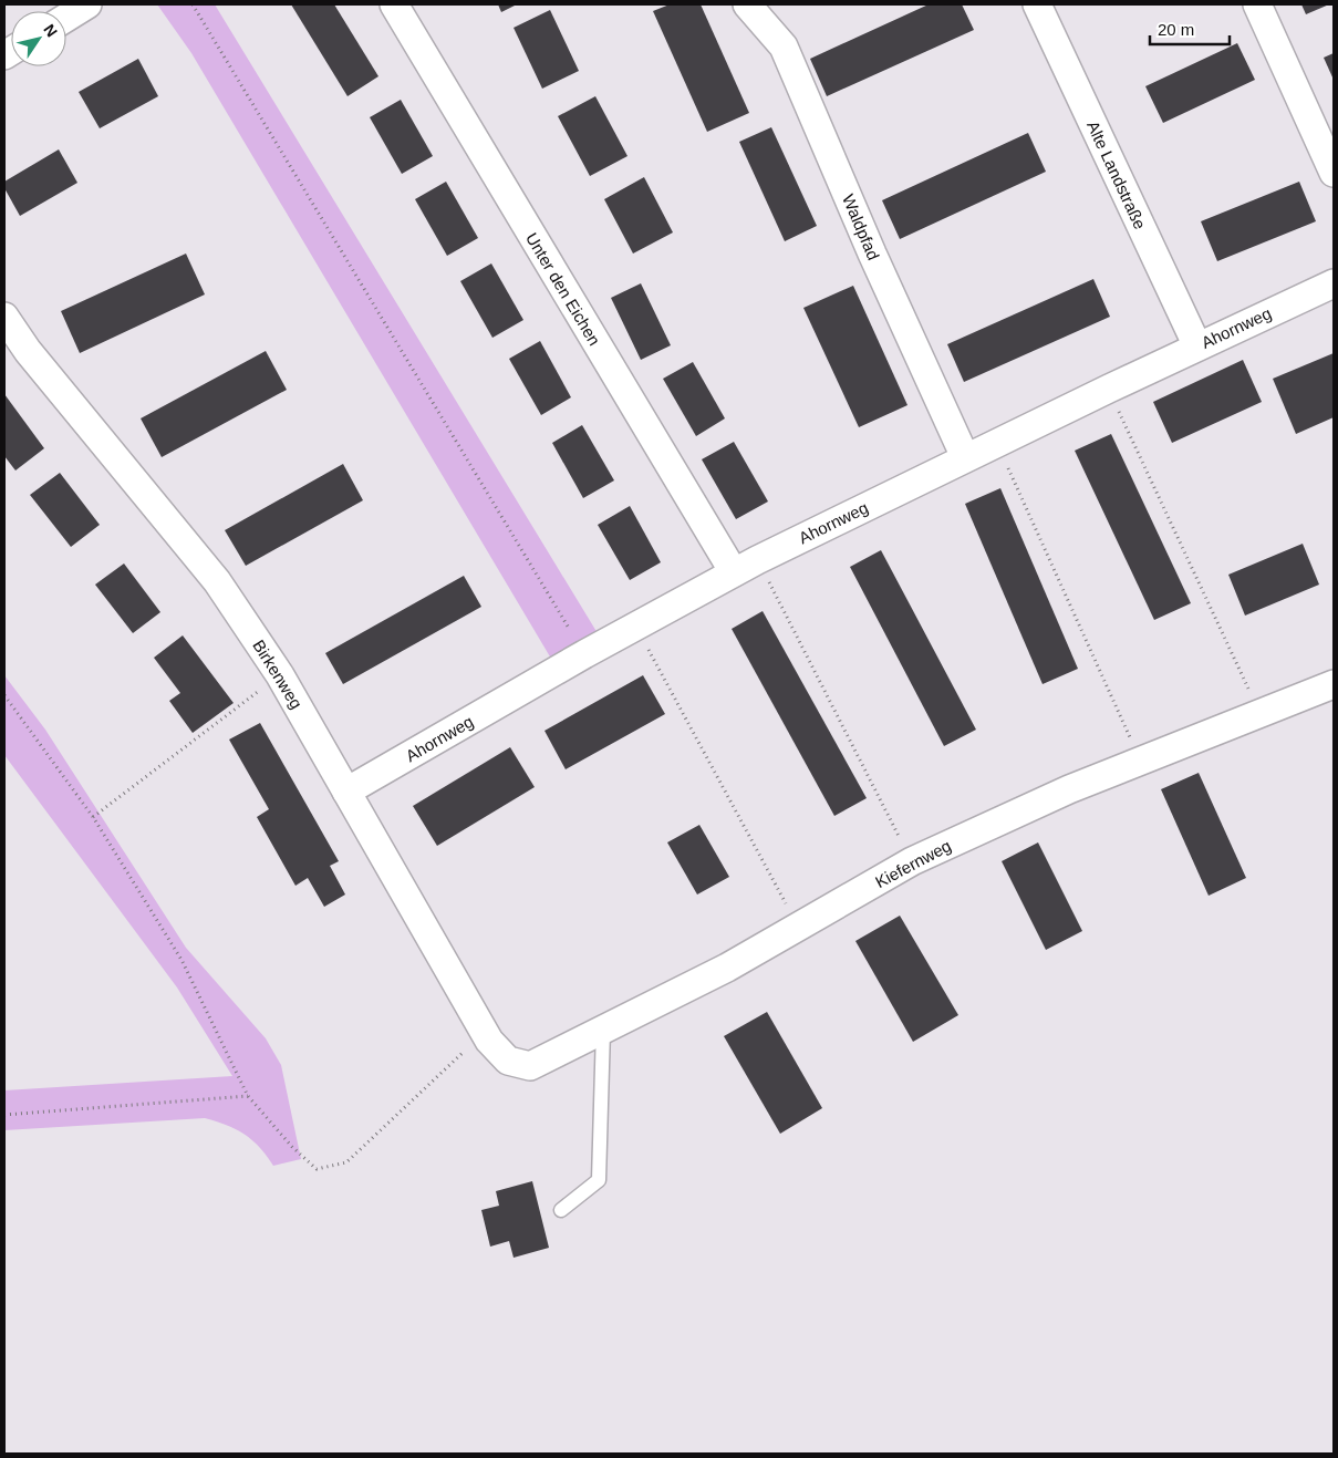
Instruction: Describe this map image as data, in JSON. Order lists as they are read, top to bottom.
{
  "streets": {
    "street": [
      "Alte Landstraße",
      "Waldpfad",
      "Unter den Eichen",
      "Ahornweg",
      "Birkenweg",
      "Kiefernweg"
    ]
  },
  "crossings": [
    ["Alte Landstraße", "Ahornweg"],
    ["Waldpfad", "Ahornweg"],
    ["Unter den Eichen", "Ahornweg"],
    ["Ahornweg", "Birkenweg"],
    ["Birkenweg", "Kiefernweg"]
  ],
  "scale_bar": "20 m",
  "north": "top right"
}
